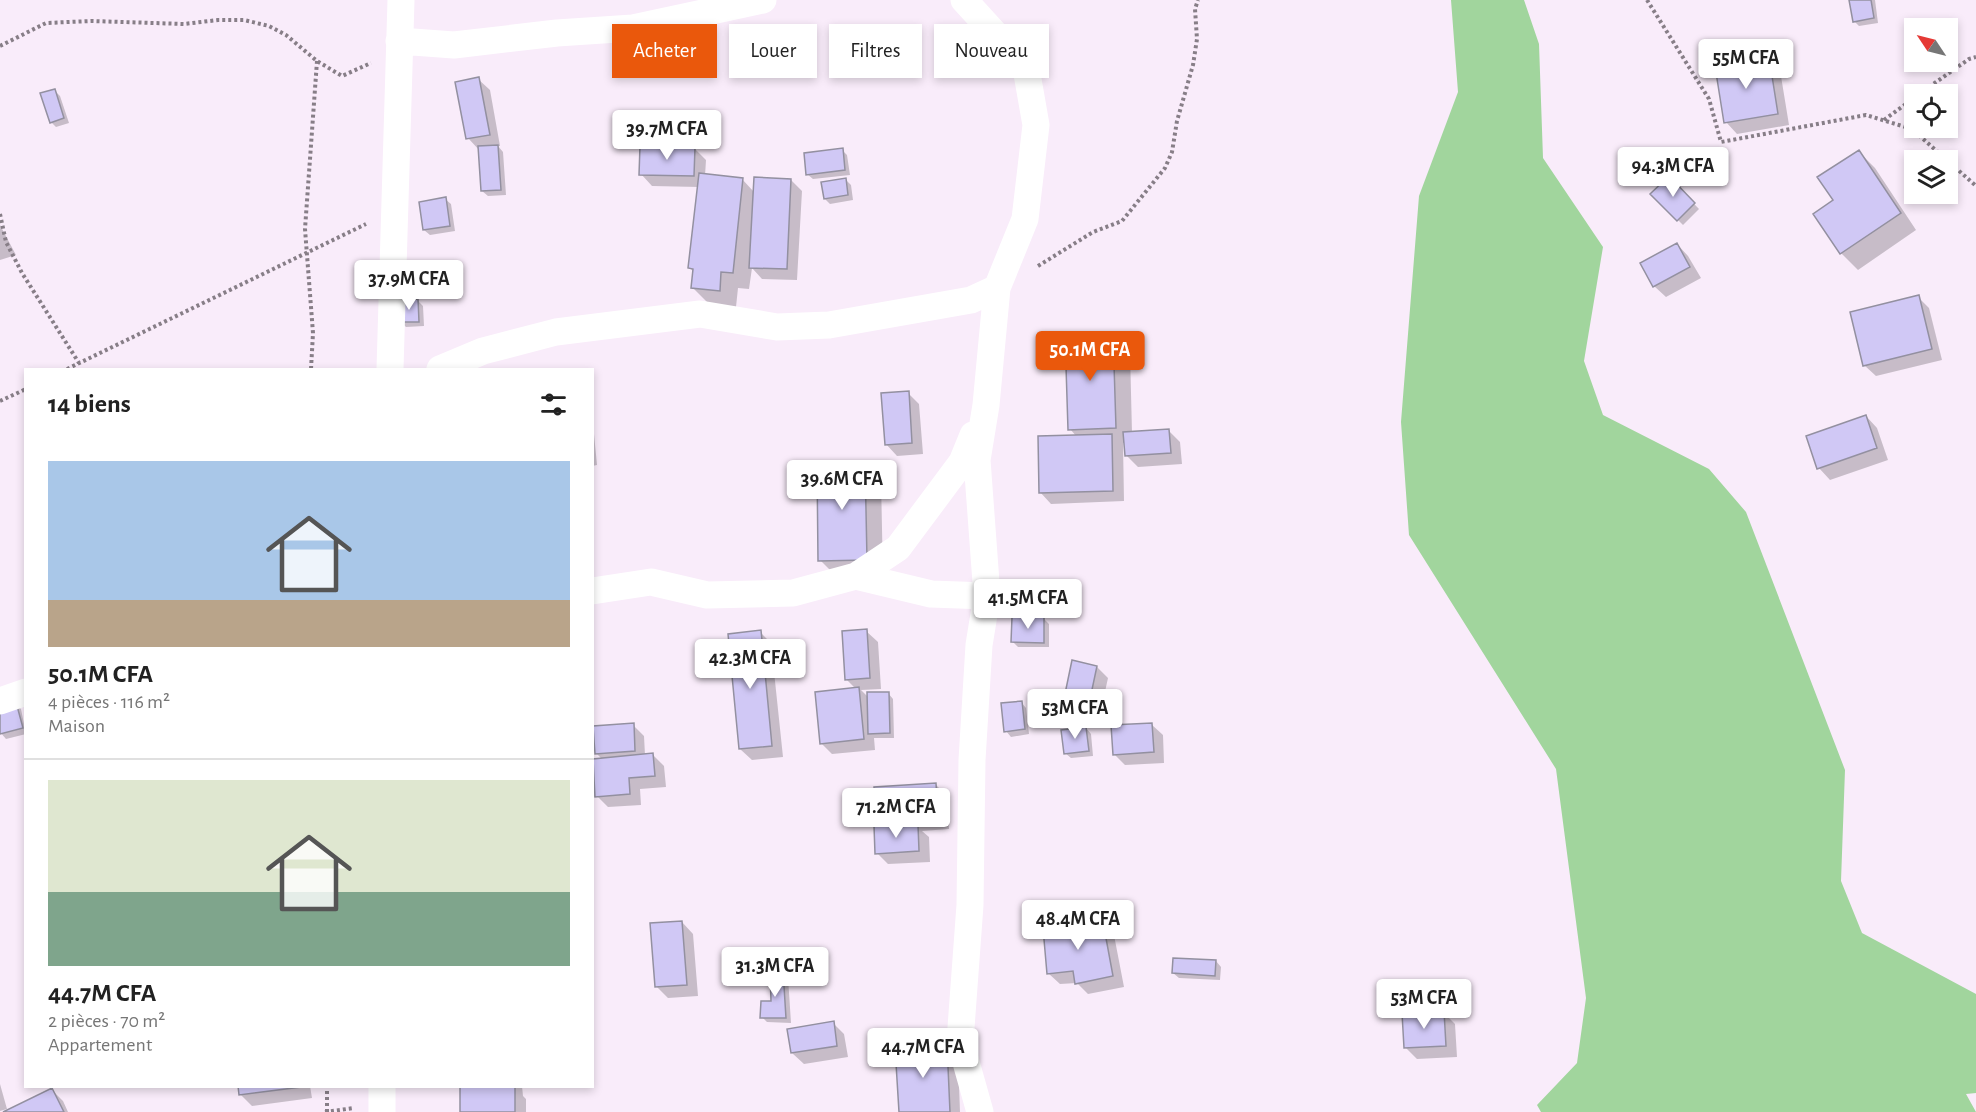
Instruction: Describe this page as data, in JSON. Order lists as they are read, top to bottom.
{
  "north": "top left",
  "page": {
    "chip": [
      "Acheter",
      "Louer",
      "Filtres",
      "Nouveau"
    ],
    "price": [
      "55M CFA",
      "39.7M CFA",
      "94.3M CFA",
      "37.9M CFA",
      "50.1M CFA",
      "39.6M CFA",
      "41.5M CFA",
      "42.3M CFA",
      "53M CFA",
      "71.2M CFA",
      "48.4M CFA",
      "31.3M CFA",
      "53M CFA",
      "44.7M CFA"
    ],
    "heading": "14 biens",
    "list": [
      {
        "name": "50.1M CFA",
        "note": "4 pièces · 116 m² · Maison"
      },
      {
        "name": "44.7M CFA",
        "note": "2 pièces · 70 m² · Appartement"
      }
    ]
  }
}
